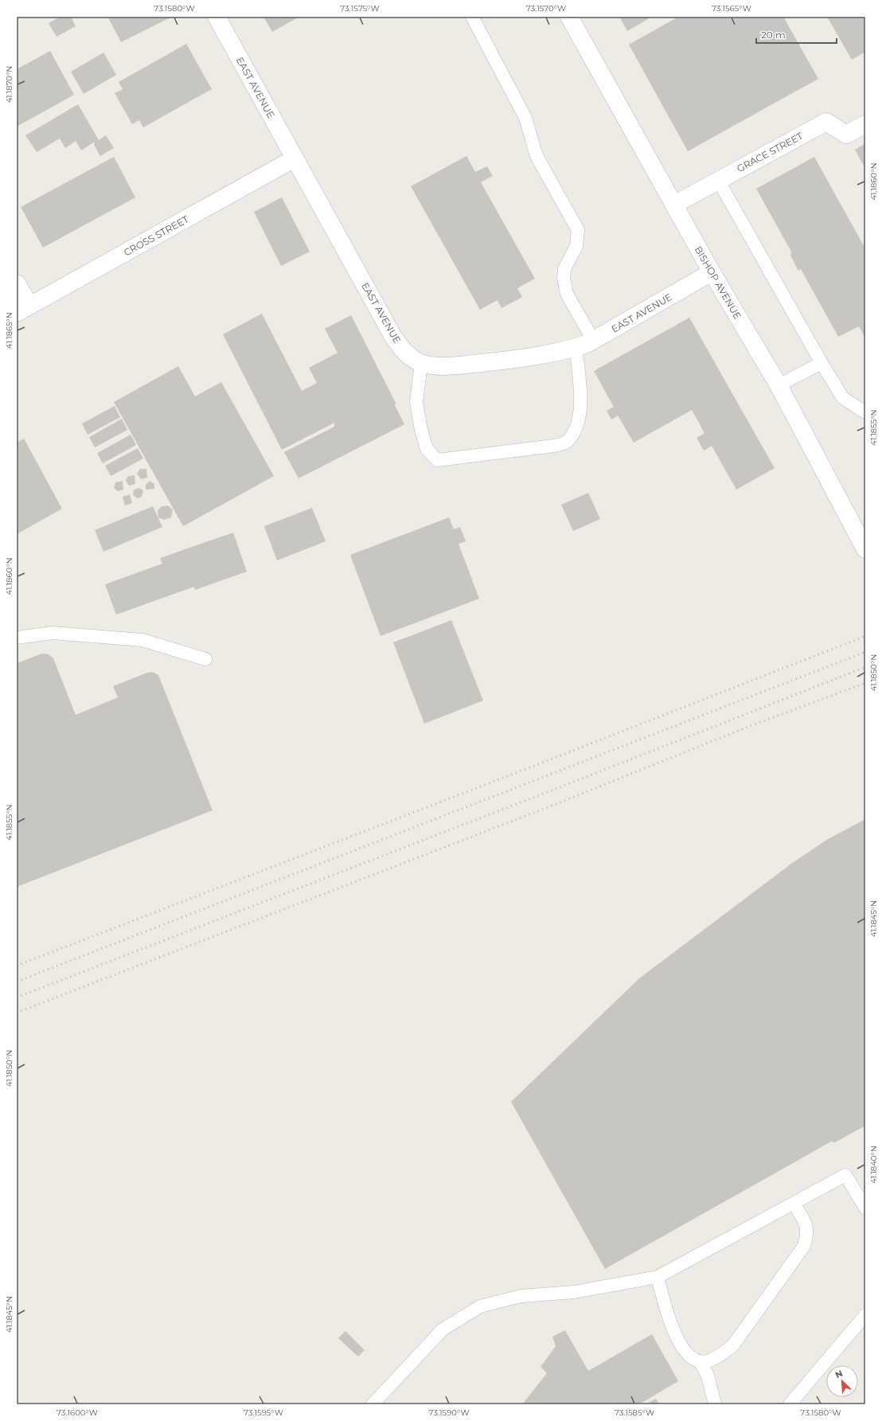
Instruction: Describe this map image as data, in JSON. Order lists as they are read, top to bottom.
{
  "streets": {
    "street": [
      "EAST AVENUE",
      "GRACE STREET",
      "CROSS STREET",
      "BISHOP AVENUE"
    ]
  },
  "crossings": [
    ["EAST AVENUE", "CROSS STREET"],
    ["EAST AVENUE", "BISHOP AVENUE"],
    ["GRACE STREET", "BISHOP AVENUE"]
  ],
  "scale_bar": "20 m",
  "north": "top left",
  "coordinates": [
    "73.1580°W",
    "73.1575°W",
    "73.1570°W",
    "73.1565°W",
    "41.1870°N",
    "41.1860°N",
    "41.1865°N",
    "41.1855°N",
    "41.1850°N",
    "41.1845°N",
    "41.1840°N",
    "73.1600°W",
    "73.1595°W",
    "73.1590°W",
    "73.1585°W"
  ]
}
